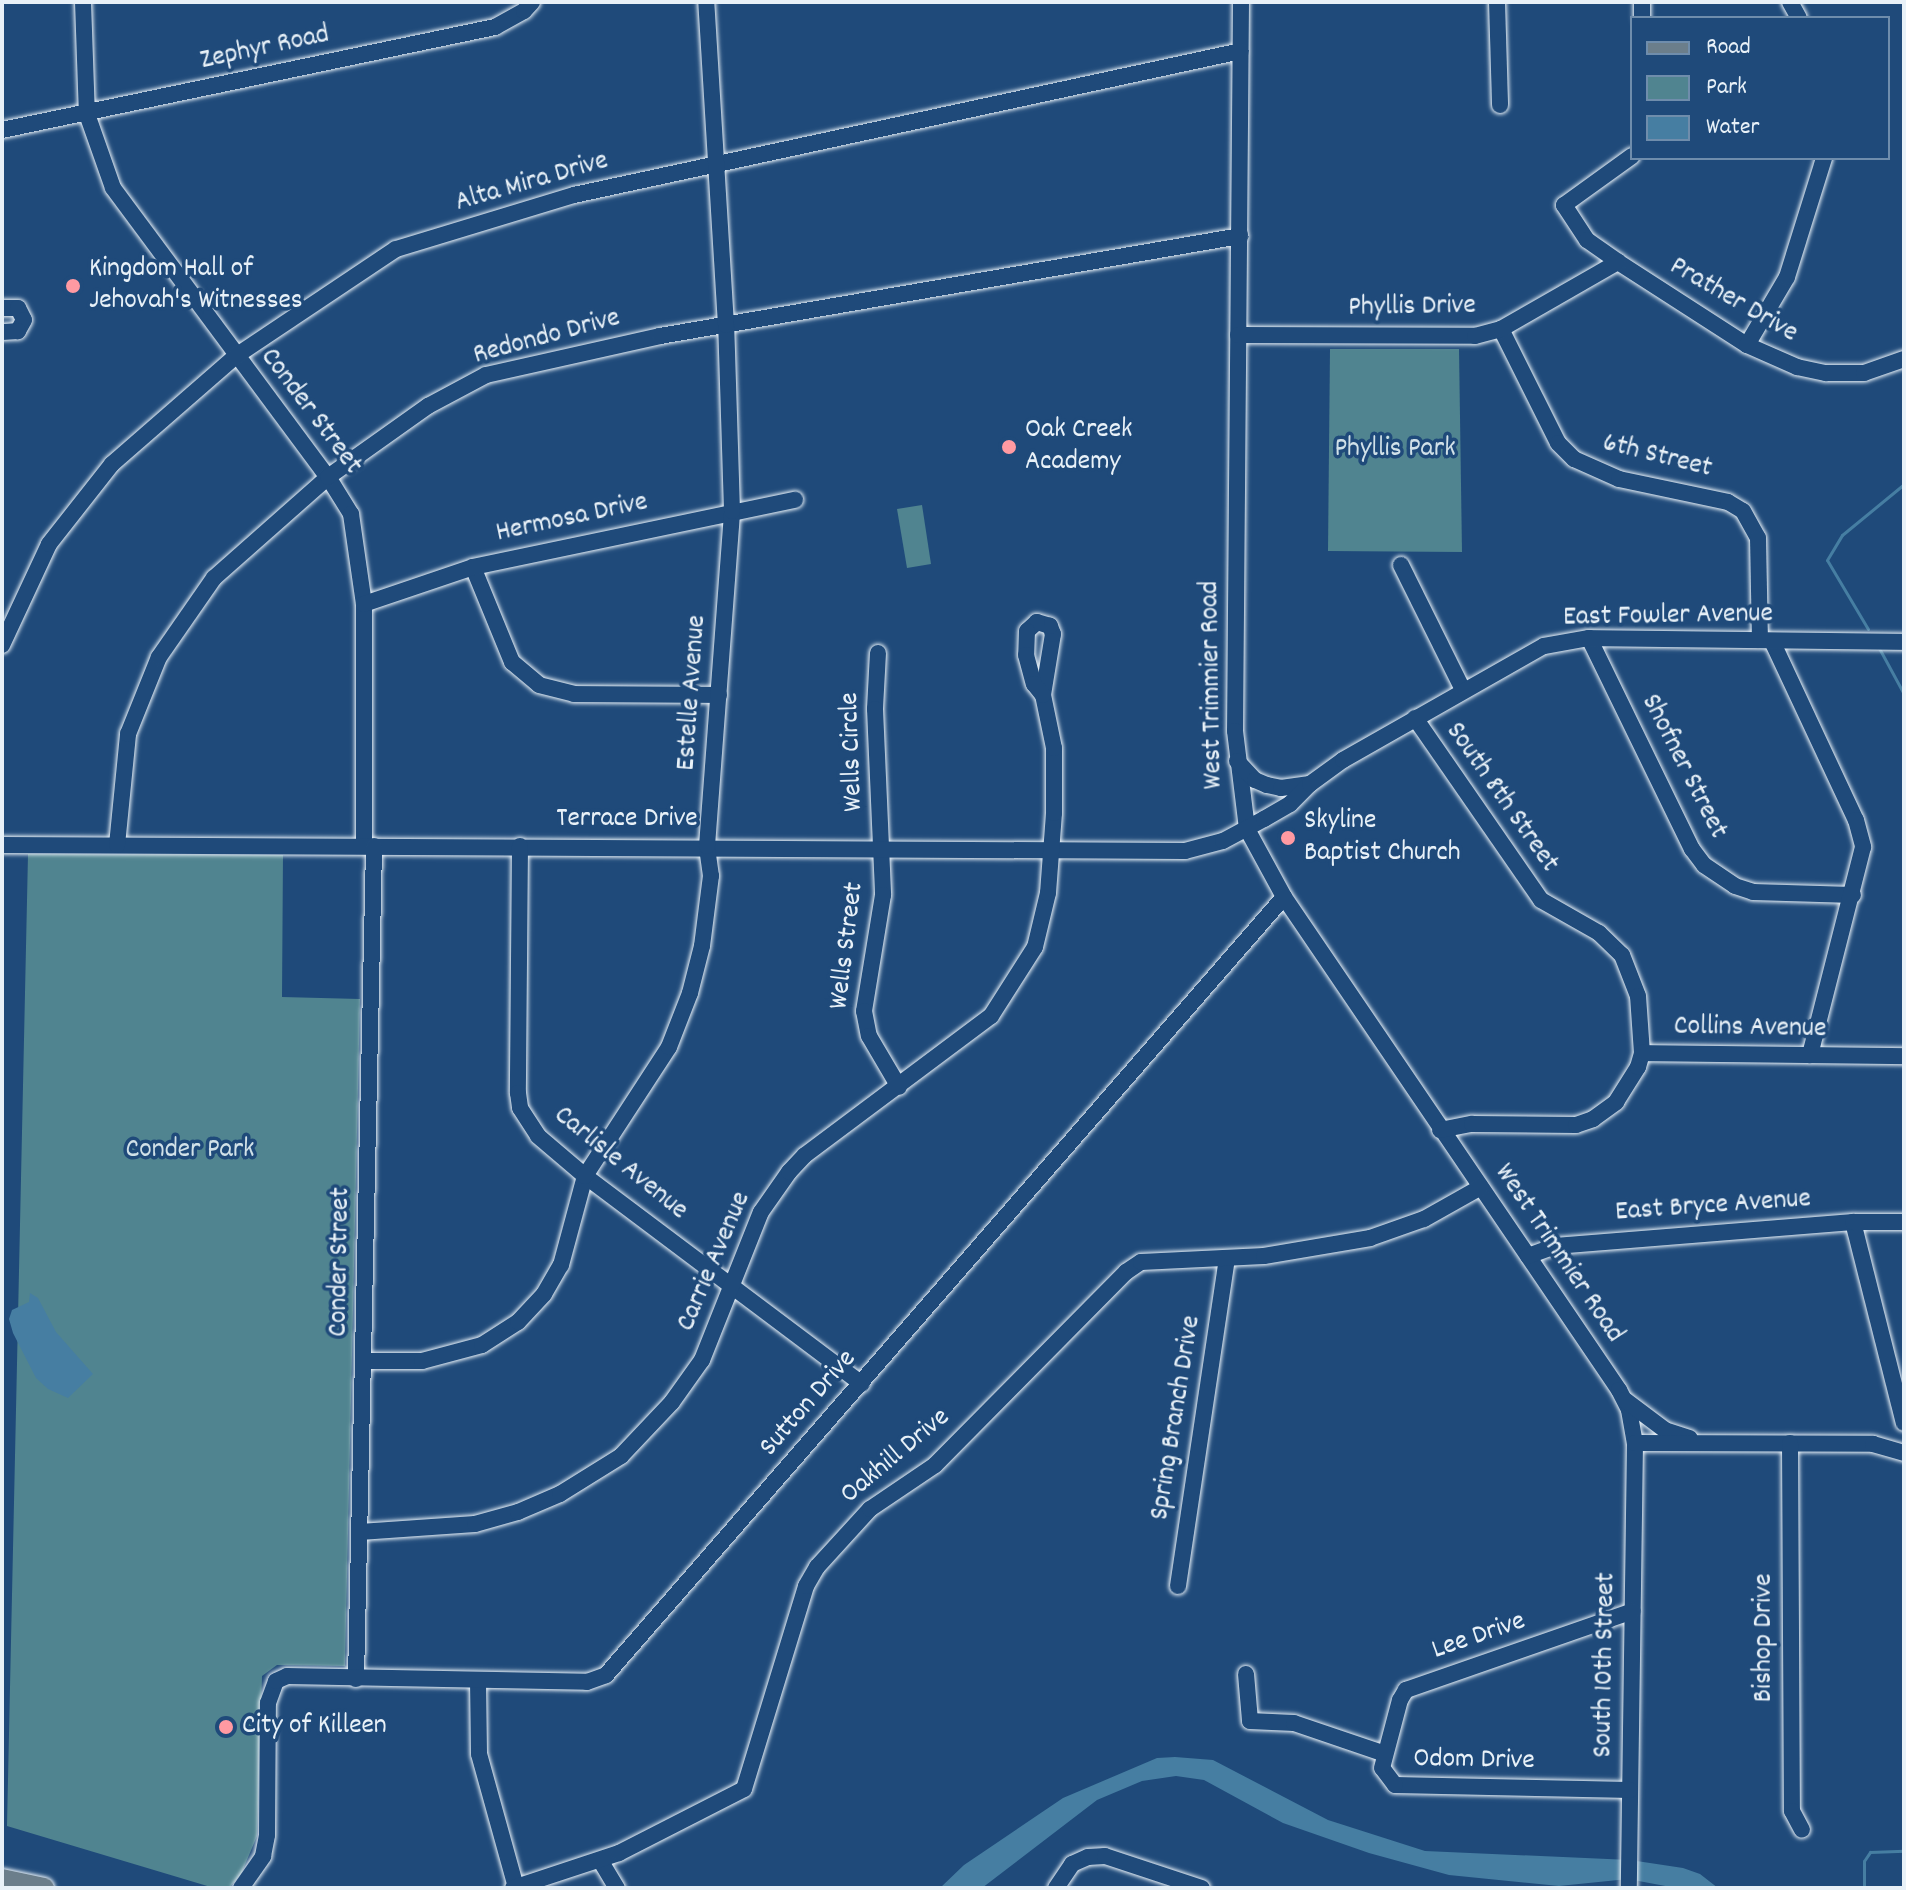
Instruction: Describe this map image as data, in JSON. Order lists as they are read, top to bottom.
{
  "streets": {
    "street": [
      "Zephyr Road",
      "Alta Mira Drive",
      "Prather Drive",
      "Phyllis Drive",
      "Redondo Drive",
      "Conder Street",
      "6th Street",
      "Hermosa Drive",
      "East Fowler Avenue",
      "West Trimmier Road",
      "Estelle Avenue",
      "Wells Circle",
      "Shofner Street",
      "South 8th Street",
      "Terrace Drive",
      "Wells Street",
      "Collins Avenue",
      "Carlisle Avenue",
      "East Bryce Avenue",
      "Carrie Avenue",
      "Sutton Drive",
      "Spring Branch Drive",
      "Oakhill Drive",
      "Lee Drive",
      "Bishop Drive",
      "South 10th Street",
      "Odom Drive"
    ]
  },
  "crossings": [
    ["Zephyr Road", "Conder Street"],
    ["Alta Mira Drive", "Conder Street"],
    ["Alta Mira Drive", "West Trimmier Road"],
    ["Alta Mira Drive", "Estelle Avenue"],
    ["Prather Drive", "Phyllis Drive"],
    ["Phyllis Drive", "6th Street"],
    ["Phyllis Drive", "West Trimmier Road"],
    ["Redondo Drive", "Conder Street"],
    ["Redondo Drive", "West Trimmier Road"],
    ["Redondo Drive", "Estelle Avenue"],
    ["Redondo Drive", "Terrace Drive"],
    ["Conder Street", "Hermosa Drive"],
    ["Conder Street", "Estelle Avenue"],
    ["Conder Street", "Terrace Drive"],
    ["Conder Street", "Carrie Avenue"],
    ["Conder Street", "Sutton Drive"],
    ["6th Street", "East Fowler Avenue"],
    ["Hermosa Drive", "Estelle Avenue"],
    ["East Fowler Avenue", "West Trimmier Road"],
    ["East Fowler Avenue", "Shofner Street"],
    ["East Fowler Avenue", "South 8th Street"],
    ["East Fowler Avenue", "Terrace Drive"],
    ["West Trimmier Road", "Terrace Drive"],
    ["West Trimmier Road", "Collins Avenue"],
    ["West Trimmier Road", "East Bryce Avenue"],
    ["West Trimmier Road", "Sutton Drive"],
    ["West Trimmier Road", "Oakhill Drive"],
    ["West Trimmier Road", "South 10th Street"],
    ["Estelle Avenue", "Terrace Drive"],
    ["Estelle Avenue", "Carlisle Avenue"],
    ["Wells Circle", "Terrace Drive"],
    ["Wells Circle", "Wells Street"],
    ["South 8th Street", "Collins Avenue"],
    ["Terrace Drive", "Wells Street"],
    ["Terrace Drive", "Carlisle Avenue"],
    ["Terrace Drive", "Carrie Avenue"],
    ["Wells Street", "Carrie Avenue"],
    ["Carlisle Avenue", "Carrie Avenue"],
    ["Carlisle Avenue", "Sutton Drive"],
    ["Spring Branch Drive", "Oakhill Drive"],
    ["Lee Drive", "South 10th Street"],
    ["Lee Drive", "Odom Drive"],
    ["South 10th Street", "Odom Drive"]
  ],
  "parks": ["Phyllis Park", "Conder Park"],
  "places": [
    "Kingdom Hall of Jehovah's Witnesses",
    "Oak Creek Academy",
    "Skyline Baptist Church",
    "City of Killeen"
  ],
  "legend": ["Road", "Park", "Water"]
}
